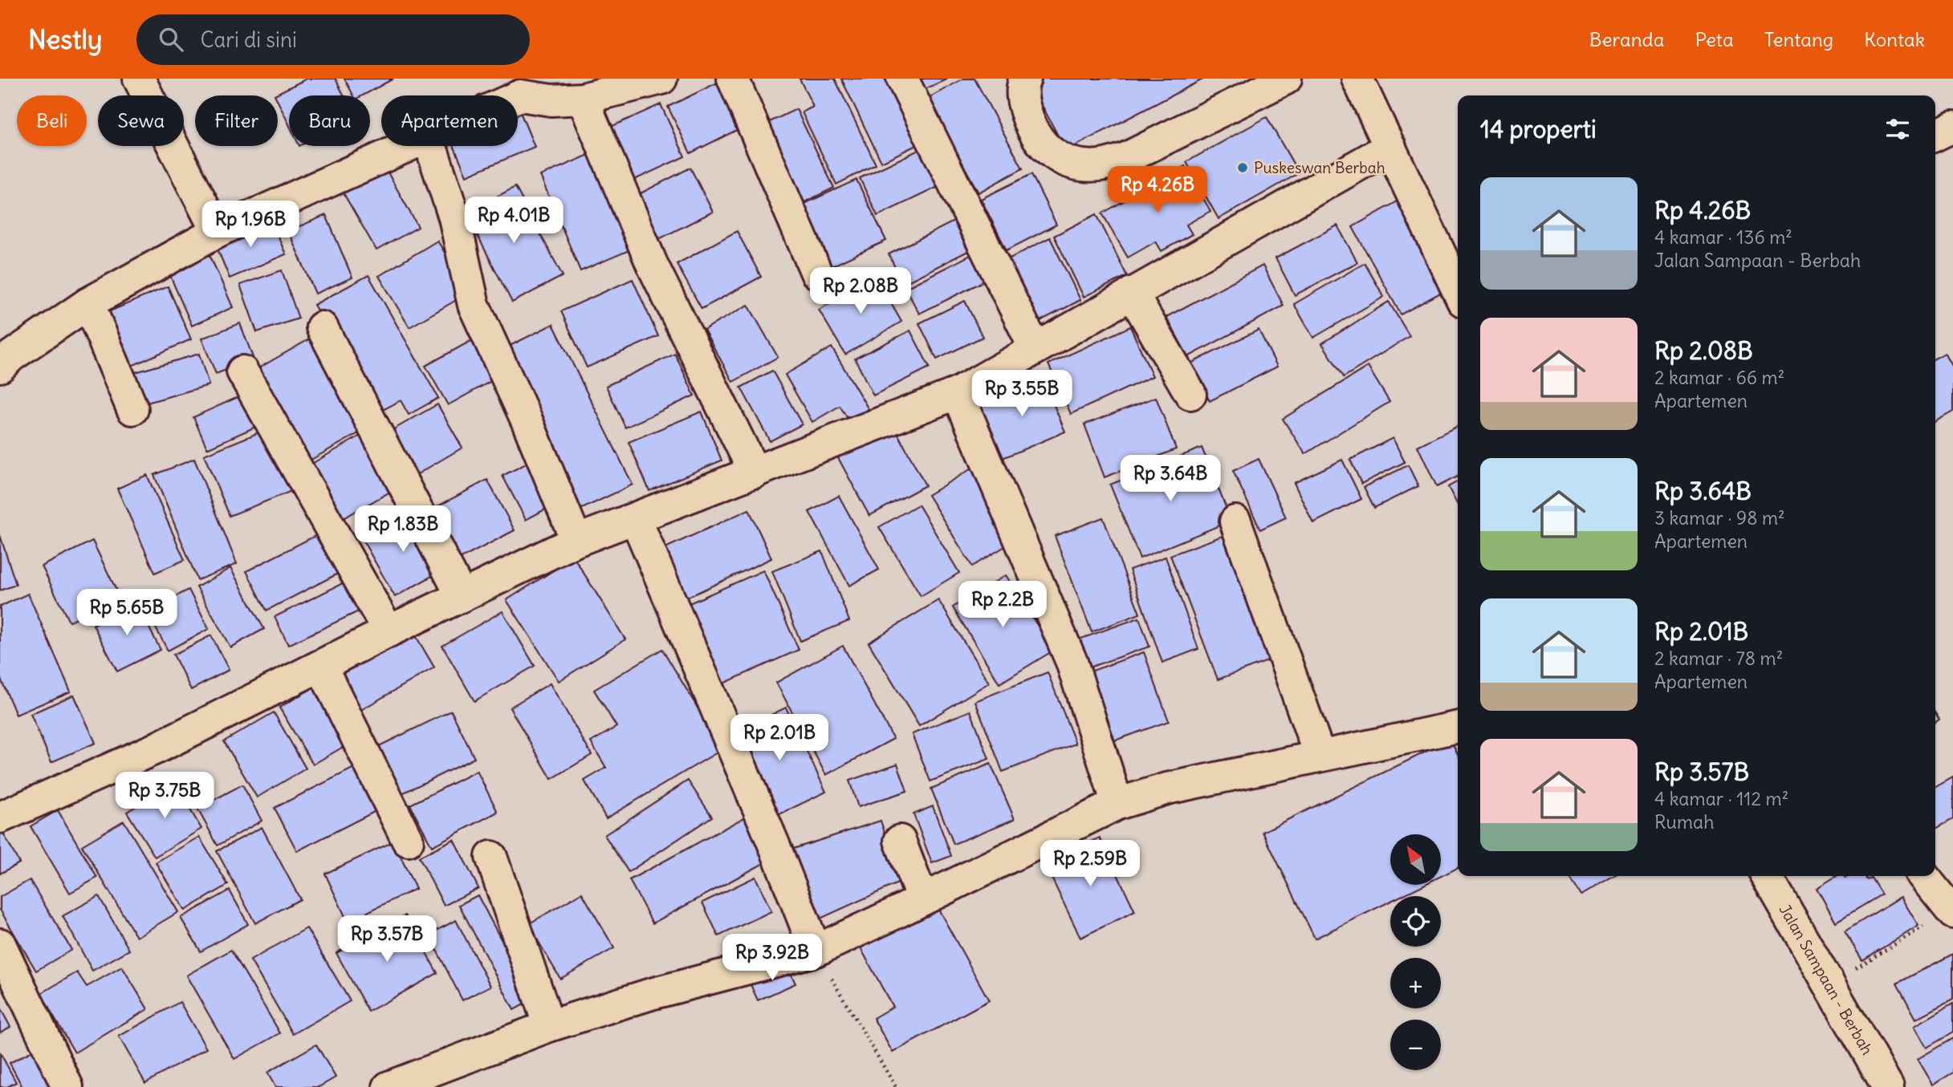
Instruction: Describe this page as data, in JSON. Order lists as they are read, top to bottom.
{
  "streets": {
    "street": ["Jalan Sampaan - Berbah"]
  },
  "places": ["Puskeswan Berbah"],
  "north": "top left",
  "page": {
    "header": "Nestly",
    "search": "Cari di sini",
    "nav": [
      "Beranda",
      "Peta",
      "Tentang",
      "Kontak"
    ],
    "chip": [
      "Beli",
      "Sewa",
      "Filter",
      "Baru",
      "Apartemen"
    ],
    "heading": "14 properti",
    "list": [
      {
        "name": "Rp 4.26B",
        "note": "4 kamar · 136 m² · Jalan Sampaan - Berbah"
      },
      {
        "name": "Rp 2.08B",
        "note": "2 kamar · 66 m² · Apartemen"
      },
      {
        "name": "Rp 3.64B",
        "note": "3 kamar · 98 m² · Apartemen"
      },
      {
        "name": "Rp 2.01B",
        "note": "2 kamar · 78 m² · Apartemen"
      },
      {
        "name": "Rp 3.57B",
        "note": "4 kamar · 112 m² · Rumah"
      }
    ],
    "price": [
      "Rp 4.26B",
      "Rp 4.01B",
      "Rp 1.96B",
      "Rp 2.08B",
      "Rp 3.55B",
      "Rp 3.64B",
      "Rp 1.83B",
      "Rp 2.2B",
      "Rp 5.65B",
      "Rp 2.01B",
      "Rp 3.75B",
      "Rp 2.59B",
      "Rp 3.57B",
      "Rp 3.92B"
    ],
    "map_buttons": ["+", "−"]
  }
}
